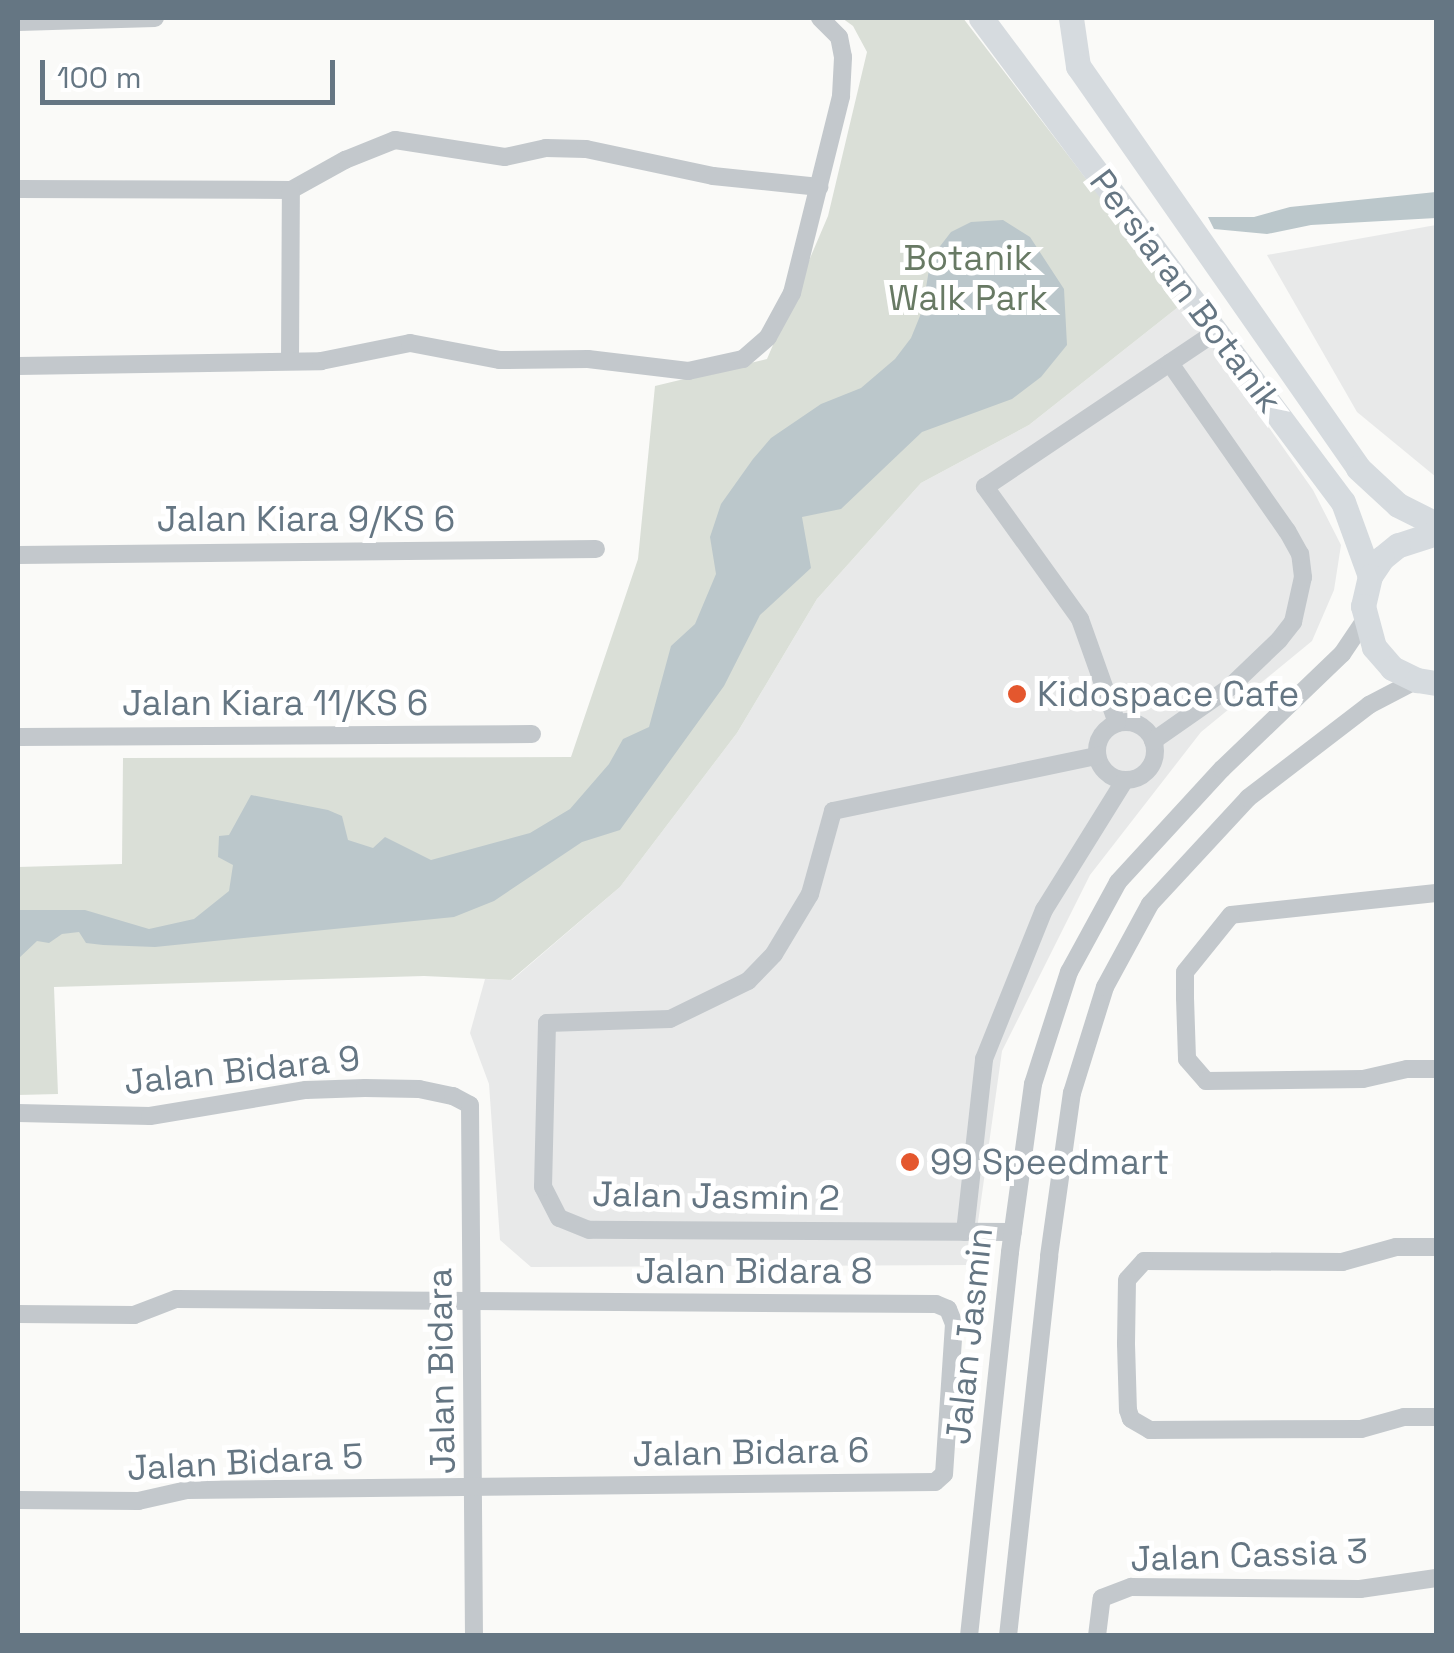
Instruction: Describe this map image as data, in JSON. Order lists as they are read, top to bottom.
{
  "streets": {
    "main road": ["Persiaran Botanik"],
    "street": [
      "Jalan Kiara 9/KS 6",
      "Jalan Kiara 11/KS 6",
      "Jalan Bidara 9",
      "Jalan Jasmin 2",
      "Jalan Bidara 8",
      "Jalan Jasmin",
      "Jalan Bidara",
      "Jalan Bidara 6",
      "Jalan Bidara 5",
      "Jalan Cassia 3"
    ]
  },
  "crossings": [
    ["Jalan Bidara 9", "Jalan Bidara"],
    ["Jalan Jasmin 2", "Jalan Jasmin"],
    ["Jalan Bidara 8", "Jalan Bidara"],
    ["Jalan Bidara 8", "Jalan Bidara 6"],
    ["Jalan Bidara", "Jalan Bidara 6"],
    ["Jalan Bidara", "Jalan Bidara 5"],
    ["Jalan Bidara 6", "Jalan Bidara 5"]
  ],
  "parks": ["Botanik Walk Park"],
  "places": ["Kidospace Cafe", "99 Speedmart"],
  "scale_bar": "100 m"
}
